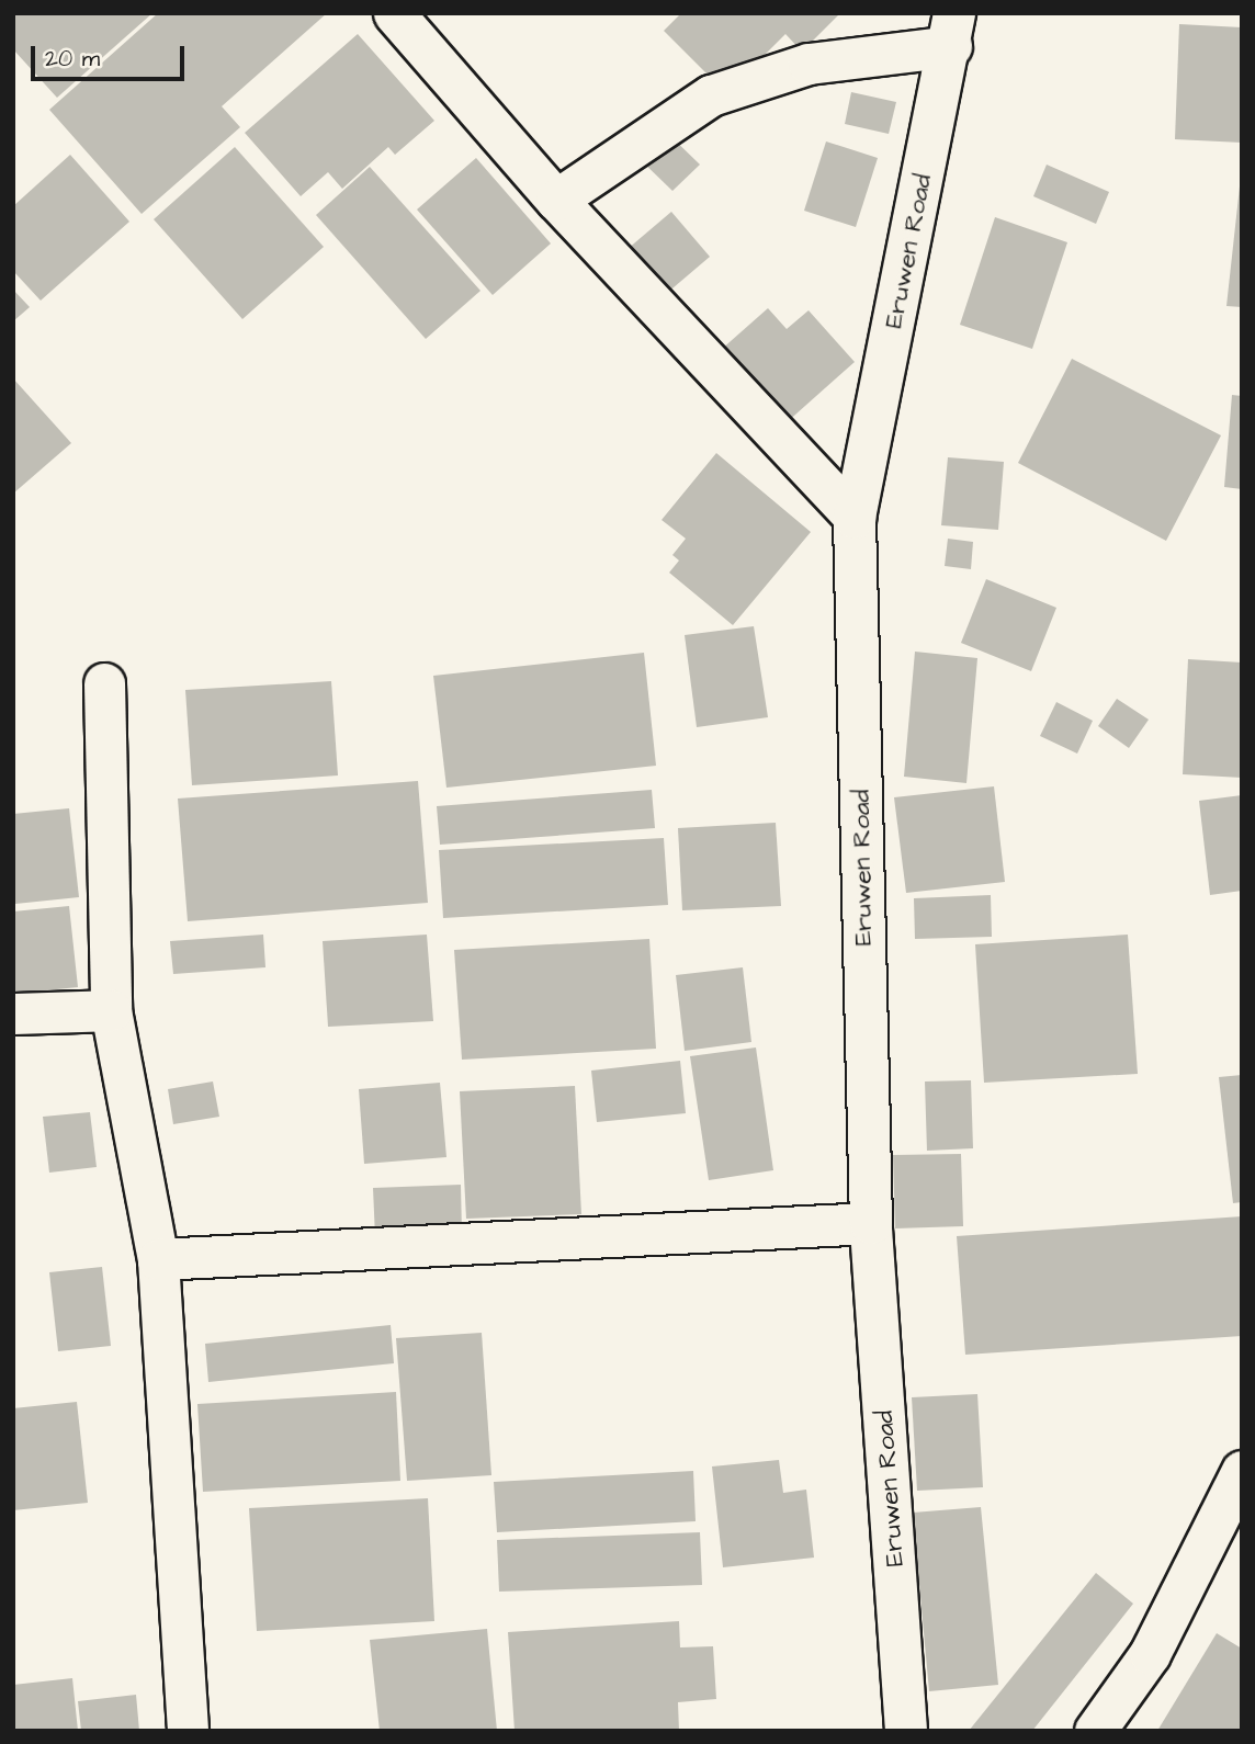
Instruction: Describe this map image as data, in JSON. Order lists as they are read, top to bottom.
{
  "streets": {
    "street": ["Eruwen Road"]
  },
  "scale_bar": "20 m"
}
